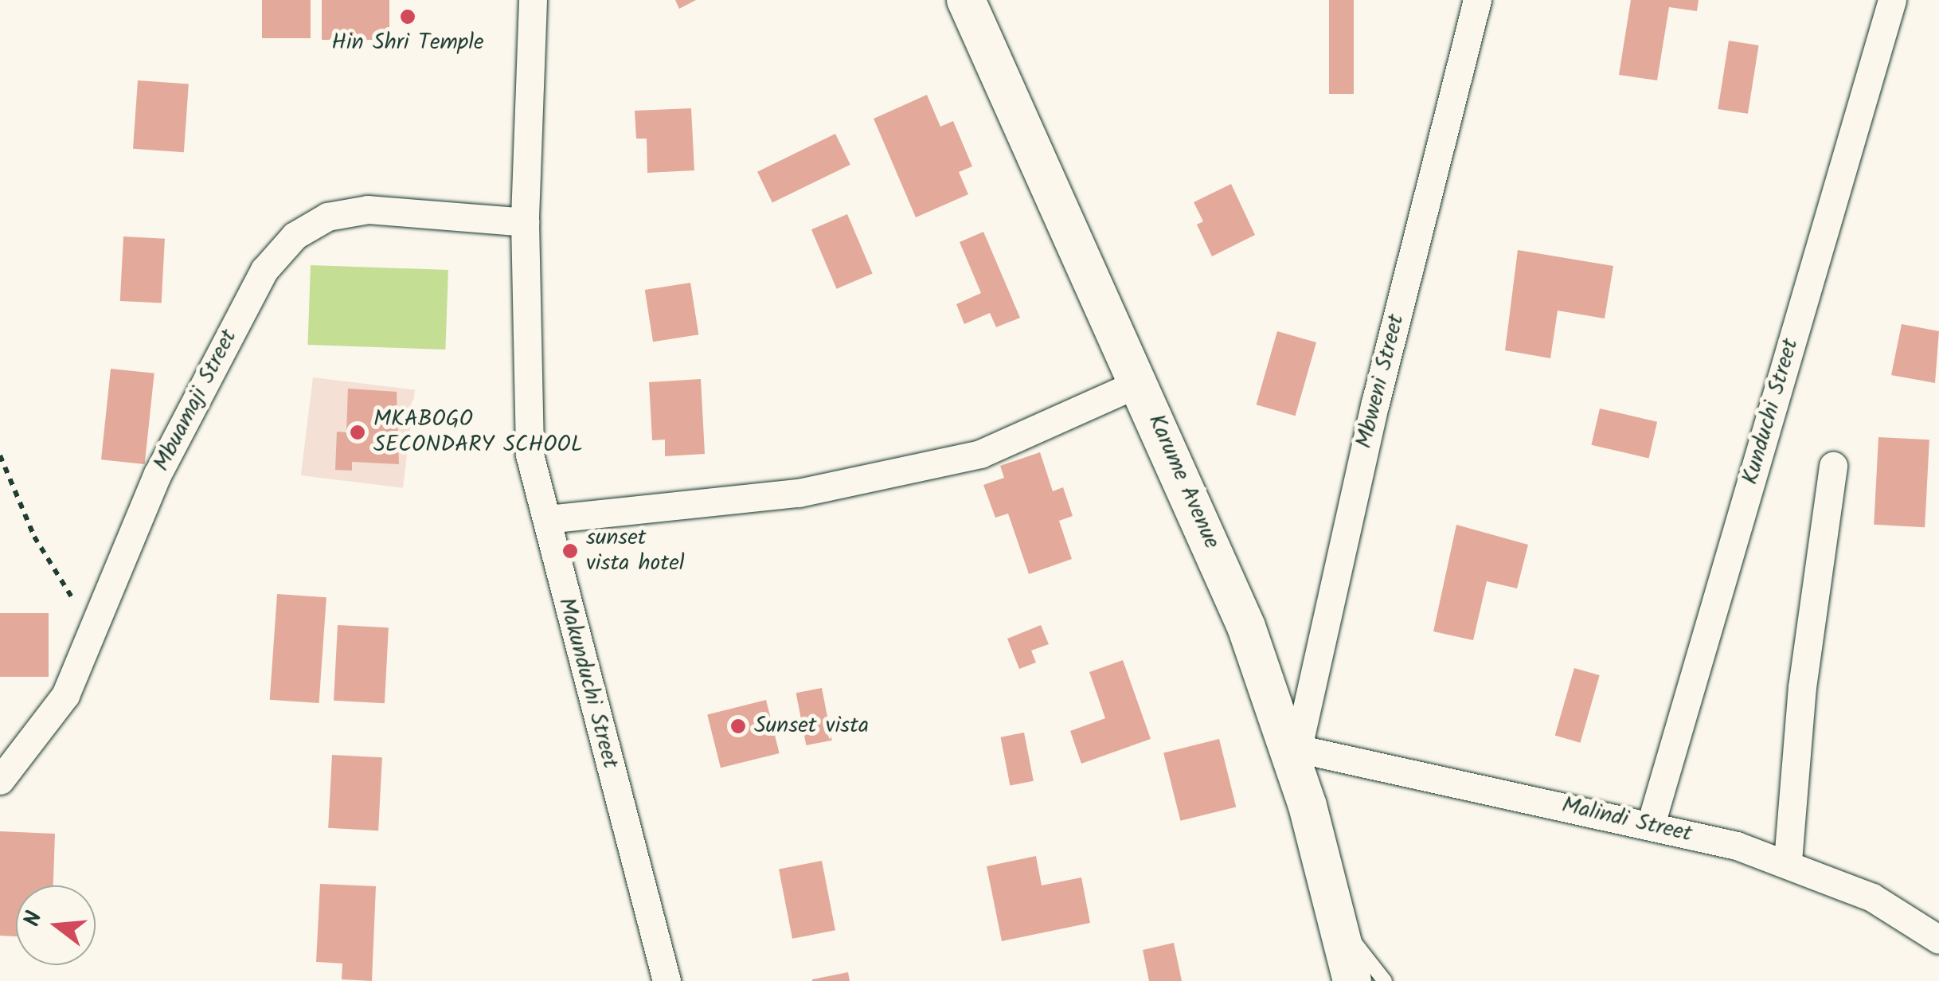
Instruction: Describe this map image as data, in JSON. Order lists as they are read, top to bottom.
{
  "streets": {
    "street": [
      "Mbweni Street",
      "Mbuamaji Street",
      "Kunduchi Street",
      "Karume Avenue",
      "Makunduchi Street",
      "Malindi Street"
    ]
  },
  "crossings": [
    ["Mbweni Street", "Karume Avenue"],
    ["Mbweni Street", "Malindi Street"],
    ["Mbuamaji Street", "Makunduchi Street"],
    ["Kunduchi Street", "Malindi Street"],
    ["Karume Avenue", "Malindi Street"]
  ],
  "places": [
    "Hin Shri Temple",
    "MKABOGO SECONDARY SCHOOL",
    "sunset vista hotel",
    "Sunset vista"
  ],
  "north": "left"
}
